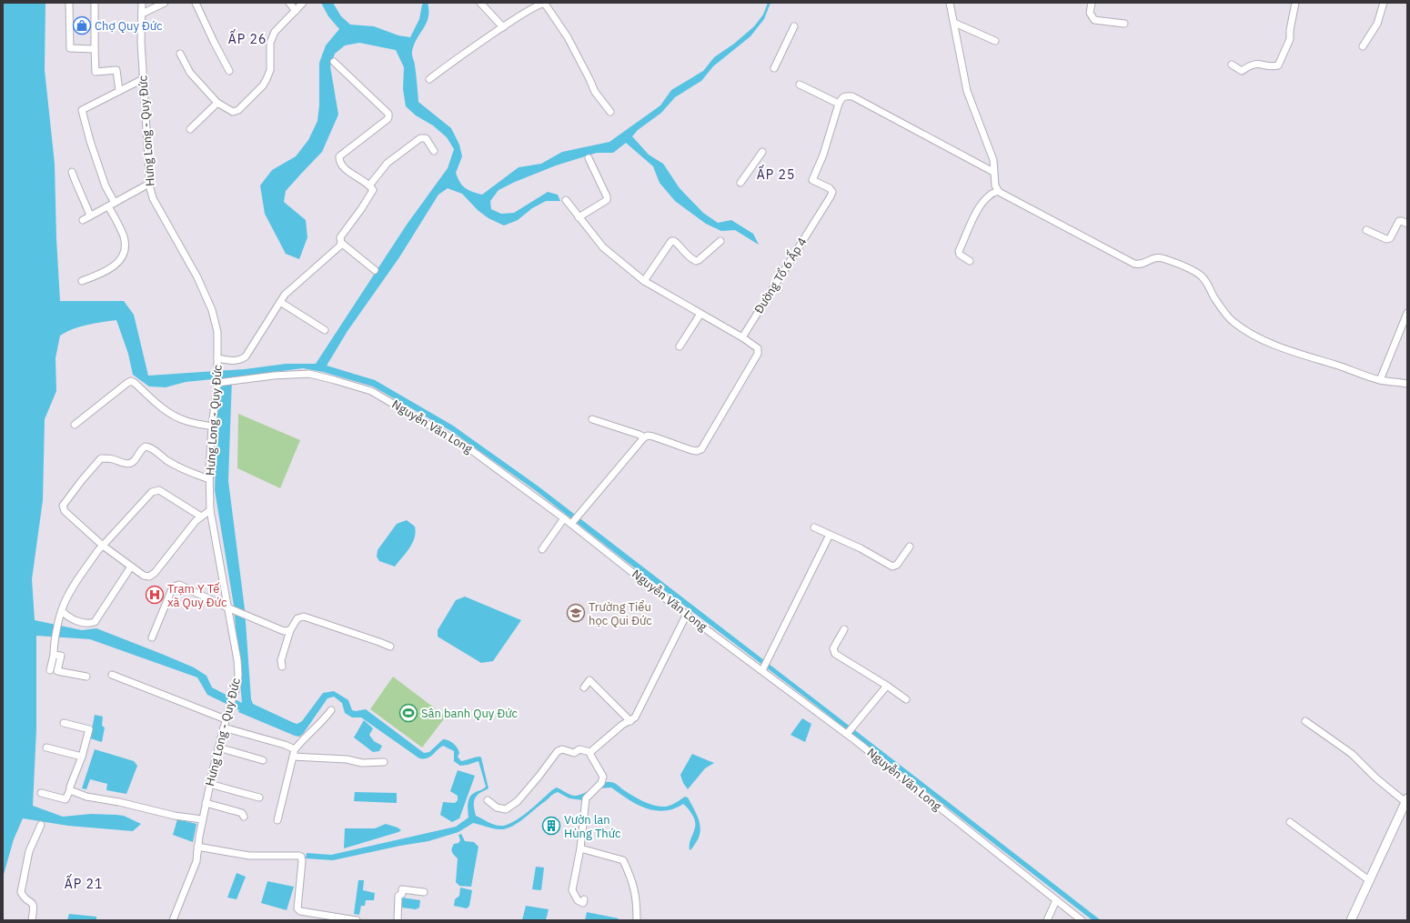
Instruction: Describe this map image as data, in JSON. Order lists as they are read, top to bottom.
{
  "streets": {
    "street": ["Hưng Long - Quy Đức", "Đường Tổ 6 Ấp 4", "Nguyễn Văn Long"]
  },
  "crossings": [
    ["Hưng Long - Quy Đức", "Nguyễn Văn Long"]
  ],
  "districts": ["ẤP 26", "ẤP 25", "ẤP 21"],
  "places": {
    "shop": ["Chợ Quy Đức"],
    "hospital": ["Trạm Y Tế xã Quy Đức"],
    "school or university": ["Trường Tiểu học Qui Đức"],
    "sports": ["Sân banh Quy Đức"],
    "building": ["Vườn lan Hùng Thức"]
  }
}
